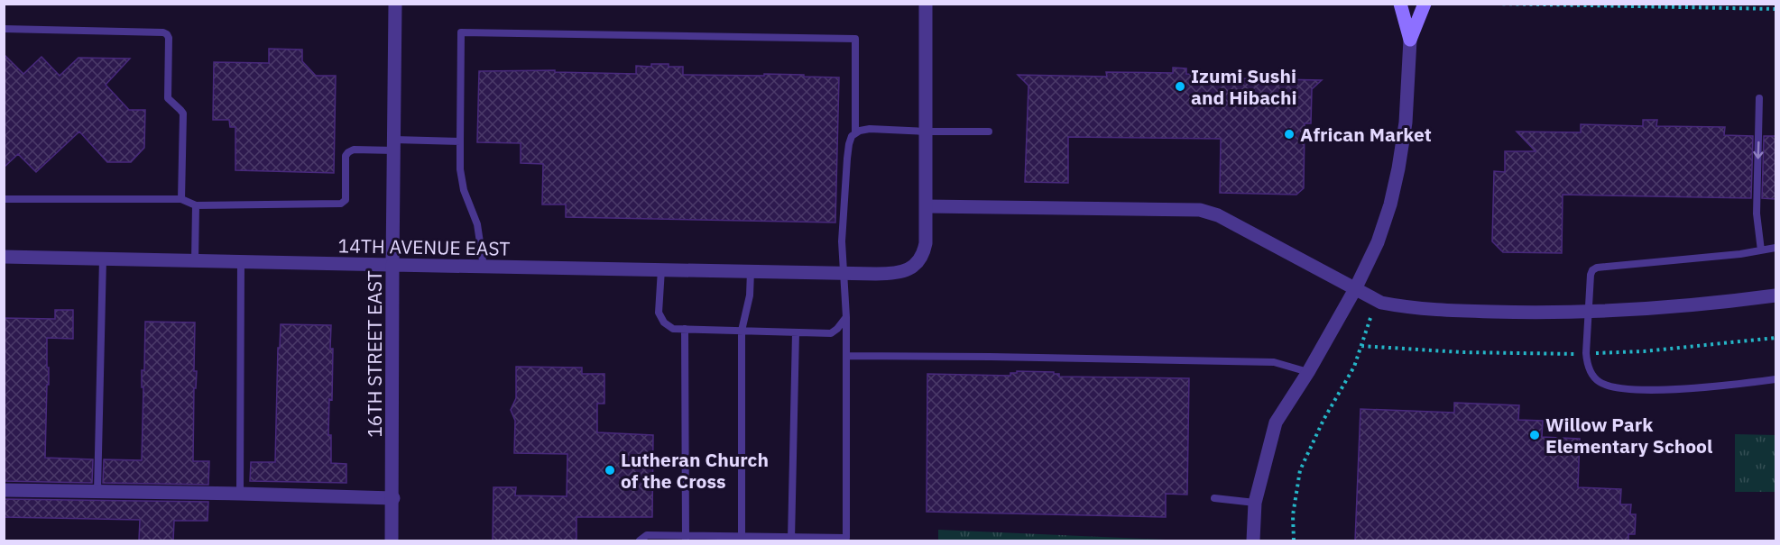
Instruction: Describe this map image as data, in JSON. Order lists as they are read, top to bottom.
{
  "streets": {
    "street": ["14TH AVENUE EAST", "16TH STREET EAST"]
  },
  "crossings": [
    ["14TH AVENUE EAST", "16TH STREET EAST"]
  ],
  "places": [
    "Izumi Sushi and Hibachi",
    "African Market",
    "Willow Park Elementary School",
    "Lutheran Church of the Cross"
  ]
}
